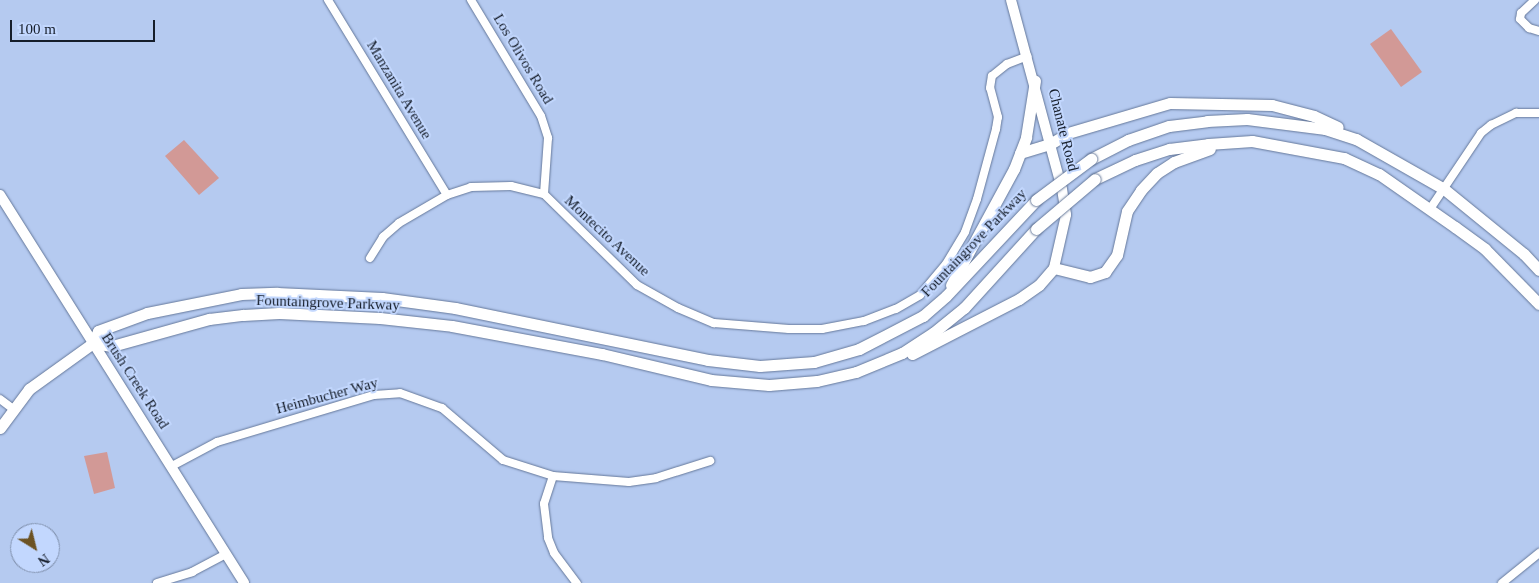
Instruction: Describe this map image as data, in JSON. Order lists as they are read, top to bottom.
{
  "streets": {
    "main road": ["Fountaingrove Parkway"],
    "street": [
      "Los Olivos Road",
      "Manzanita Avenue",
      "Chanate Road",
      "Montecito Avenue",
      "Brush Creek Road",
      "Heimbucher Way"
    ]
  },
  "crossings": [
    ["Los Olivos Road", "Montecito Avenue"],
    ["Manzanita Avenue", "Montecito Avenue"],
    ["Chanate Road", "Montecito Avenue"],
    ["Fountaingrove Parkway", "Brush Creek Road"],
    ["Brush Creek Road", "Heimbucher Way"]
  ],
  "scale_bar": "100 m",
  "north": "bottom right"
}
